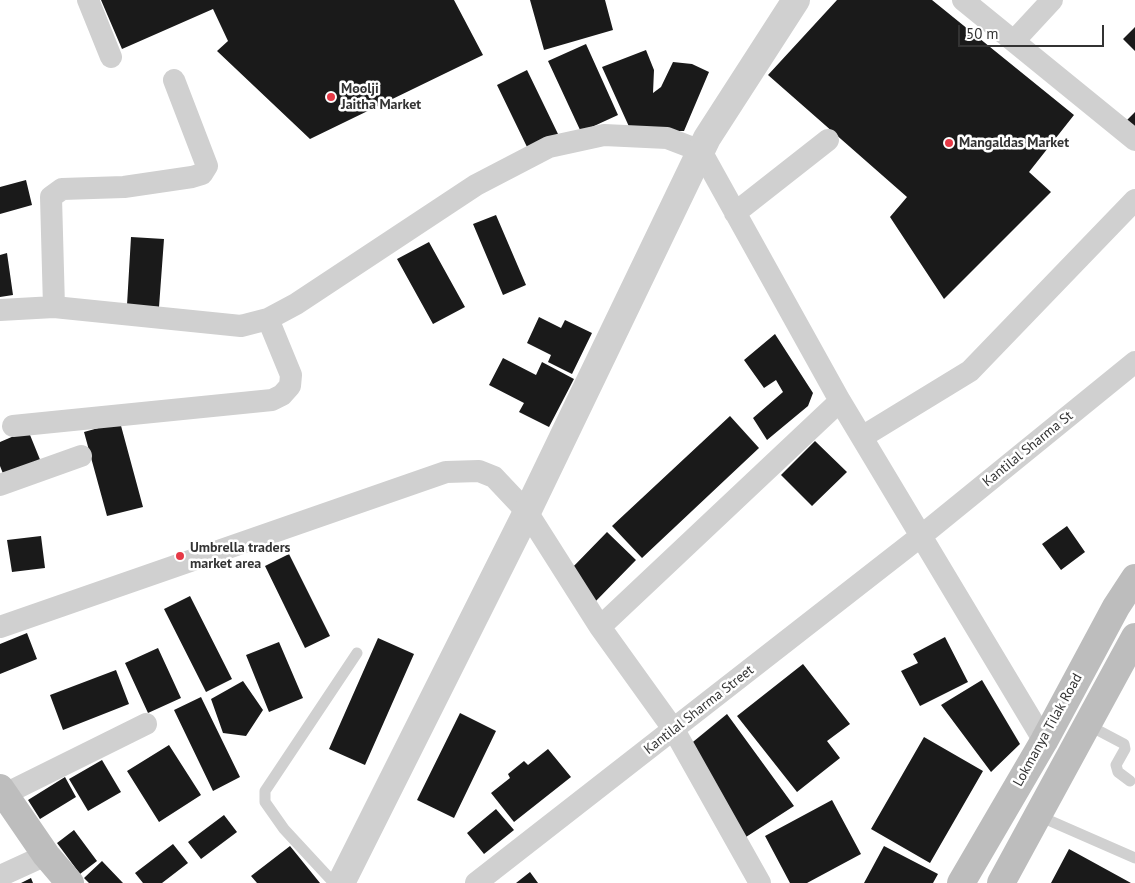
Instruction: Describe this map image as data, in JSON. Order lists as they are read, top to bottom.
{
  "streets": {
    "main road": ["Lokmanya Tilak Road"],
    "street": ["Kantilal Sharma St", "Kantilal Sharma Street"]
  },
  "crossings": [
    ["Kantilal Sharma St", "Kantilal Sharma Street"]
  ],
  "places": ["Moolji Jaitha Market", "Mangaldas Market", "Umbrella traders market area"],
  "scale_bar": "50 m"
}
